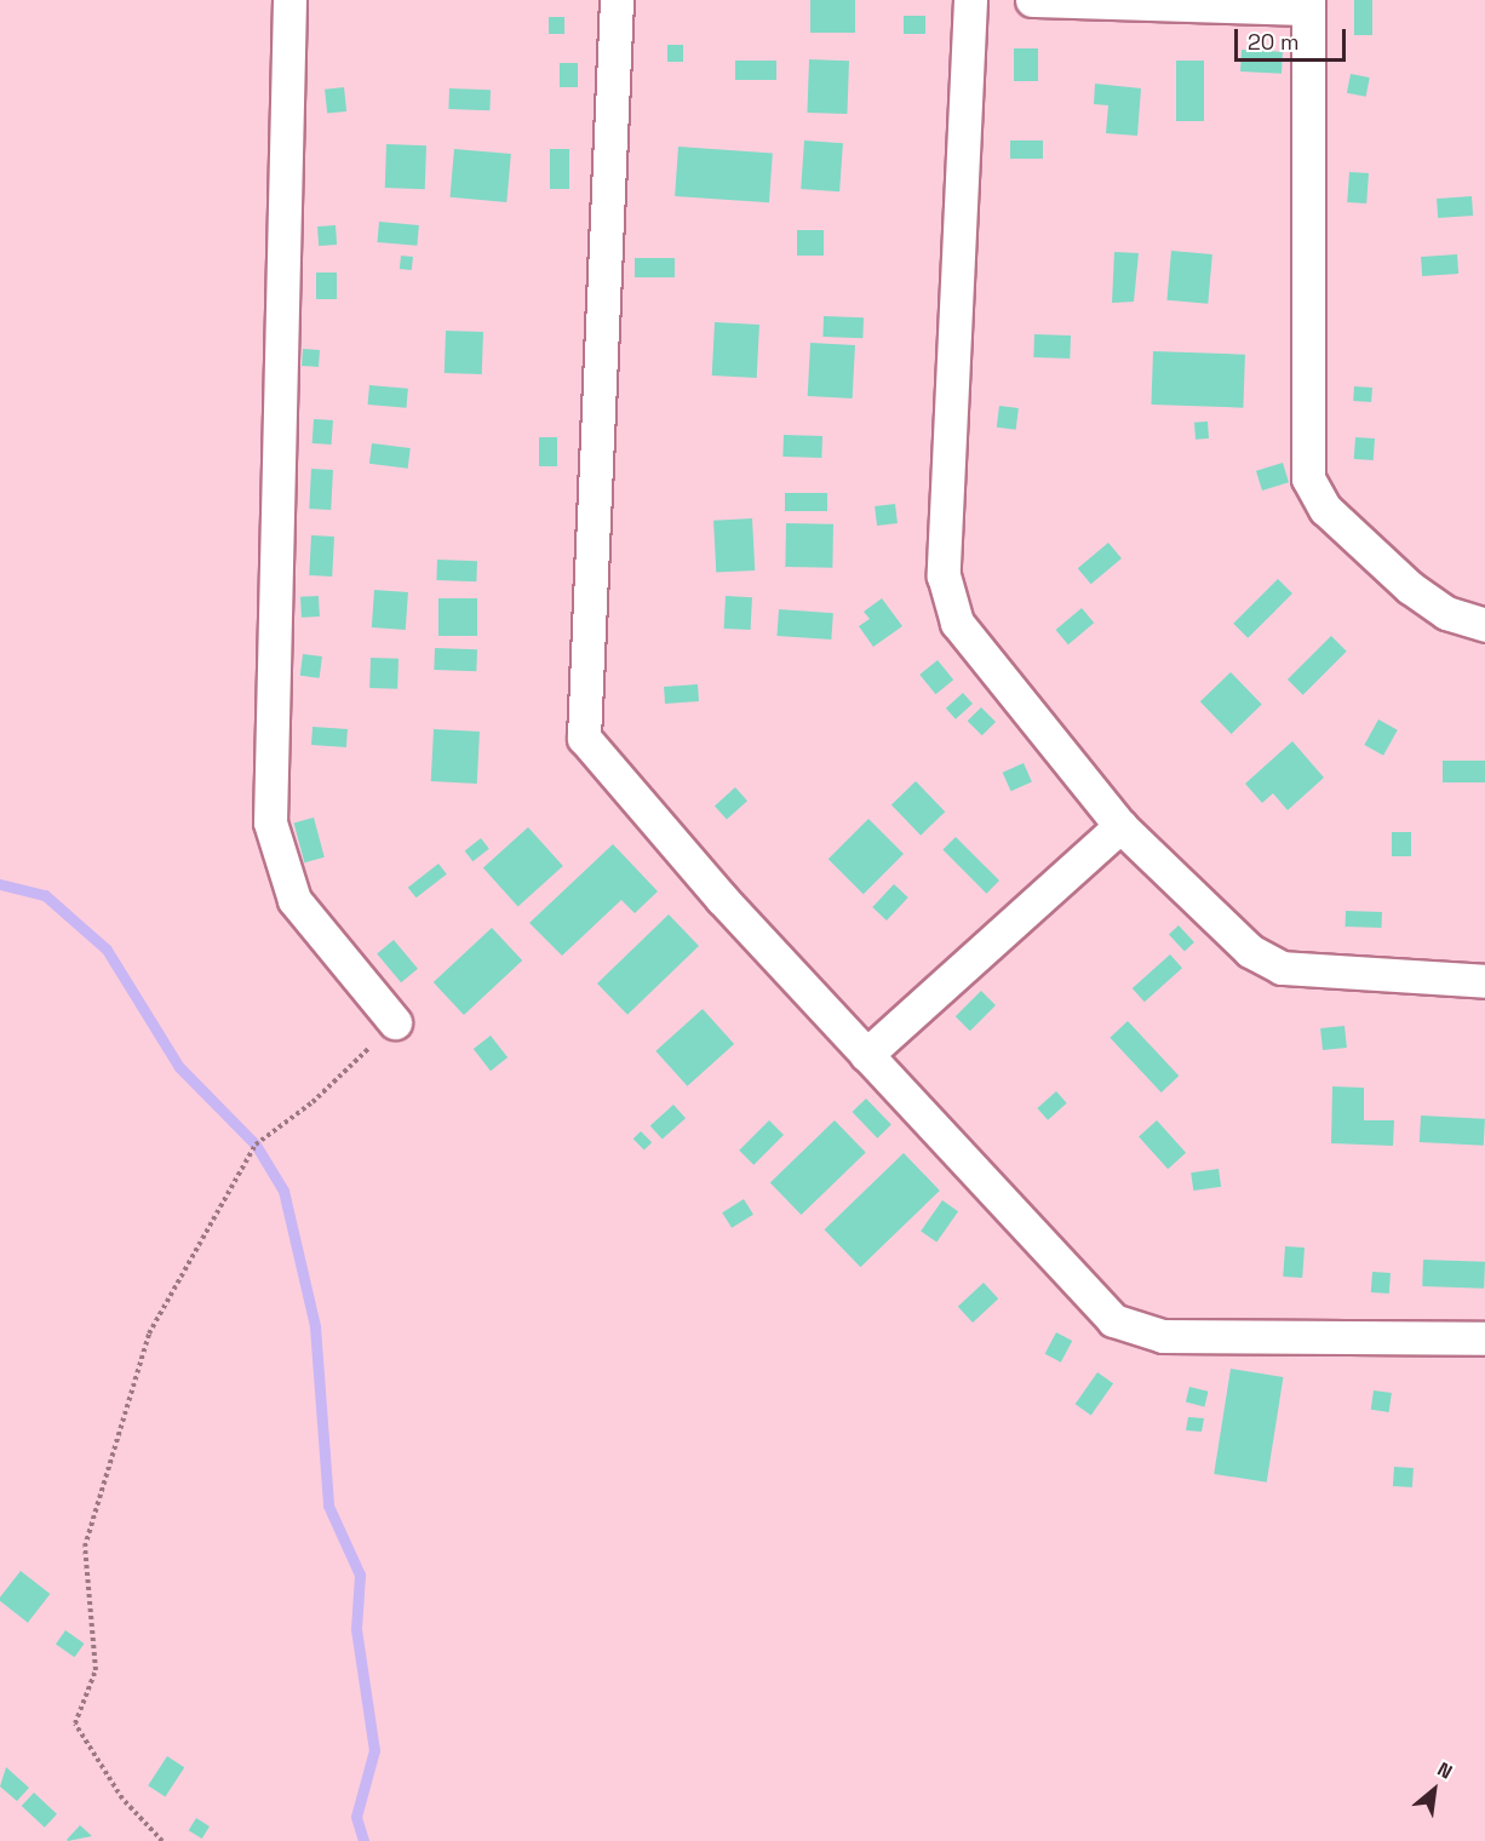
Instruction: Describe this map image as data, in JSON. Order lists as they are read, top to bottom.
{
  "scale_bar": "20 m",
  "north": "top right"
}
